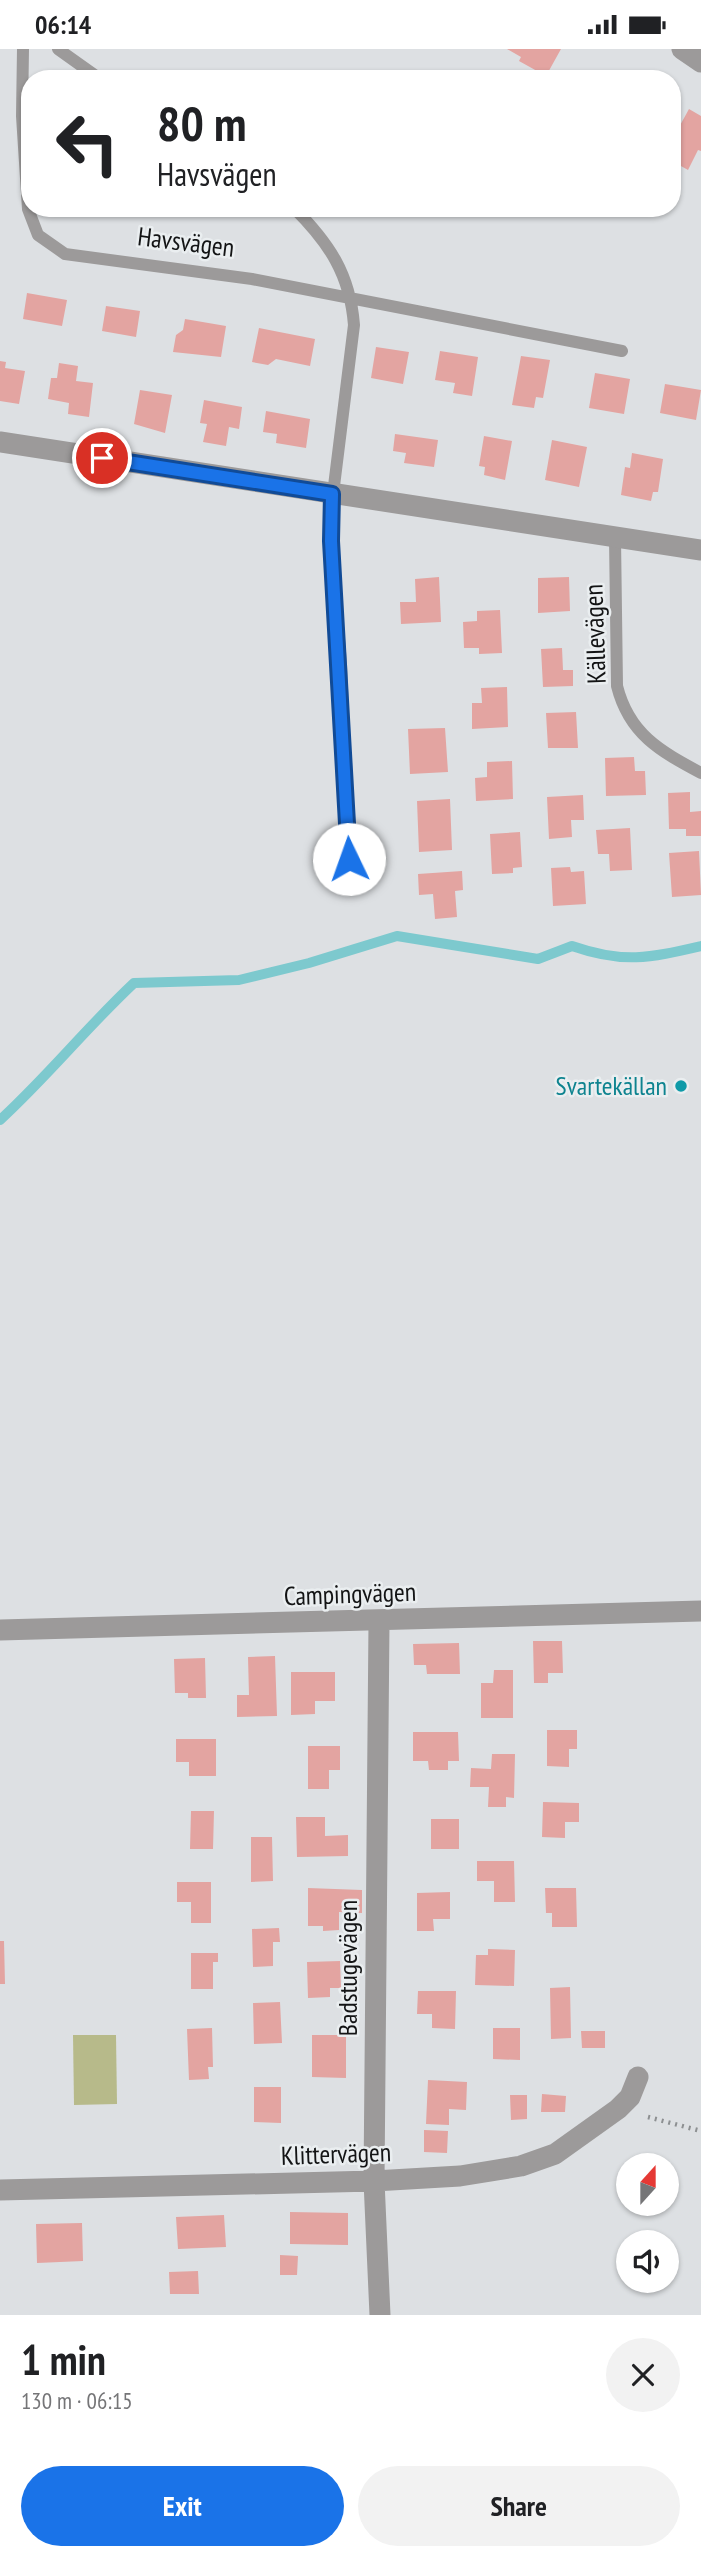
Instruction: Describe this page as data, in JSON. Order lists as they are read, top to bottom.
{
  "streets": {
    "street": ["Campingvägen", "Badstugevägen", "Klittervägen"],
    "lane": ["Havsvägen", "Källevägen"]
  },
  "crossings": [
    ["Campingvägen", "Badstugevägen"],
    ["Badstugevägen", "Klittervägen"]
  ],
  "places": ["Svartekällan"],
  "north": "top",
  "page": {
    "status": "06:14",
    "turn": ["80 m", "Havsvägen"],
    "heading": ["1 min", "130 m · 06:15"],
    "buttons": ["Exit", "Share"]
  }
}
